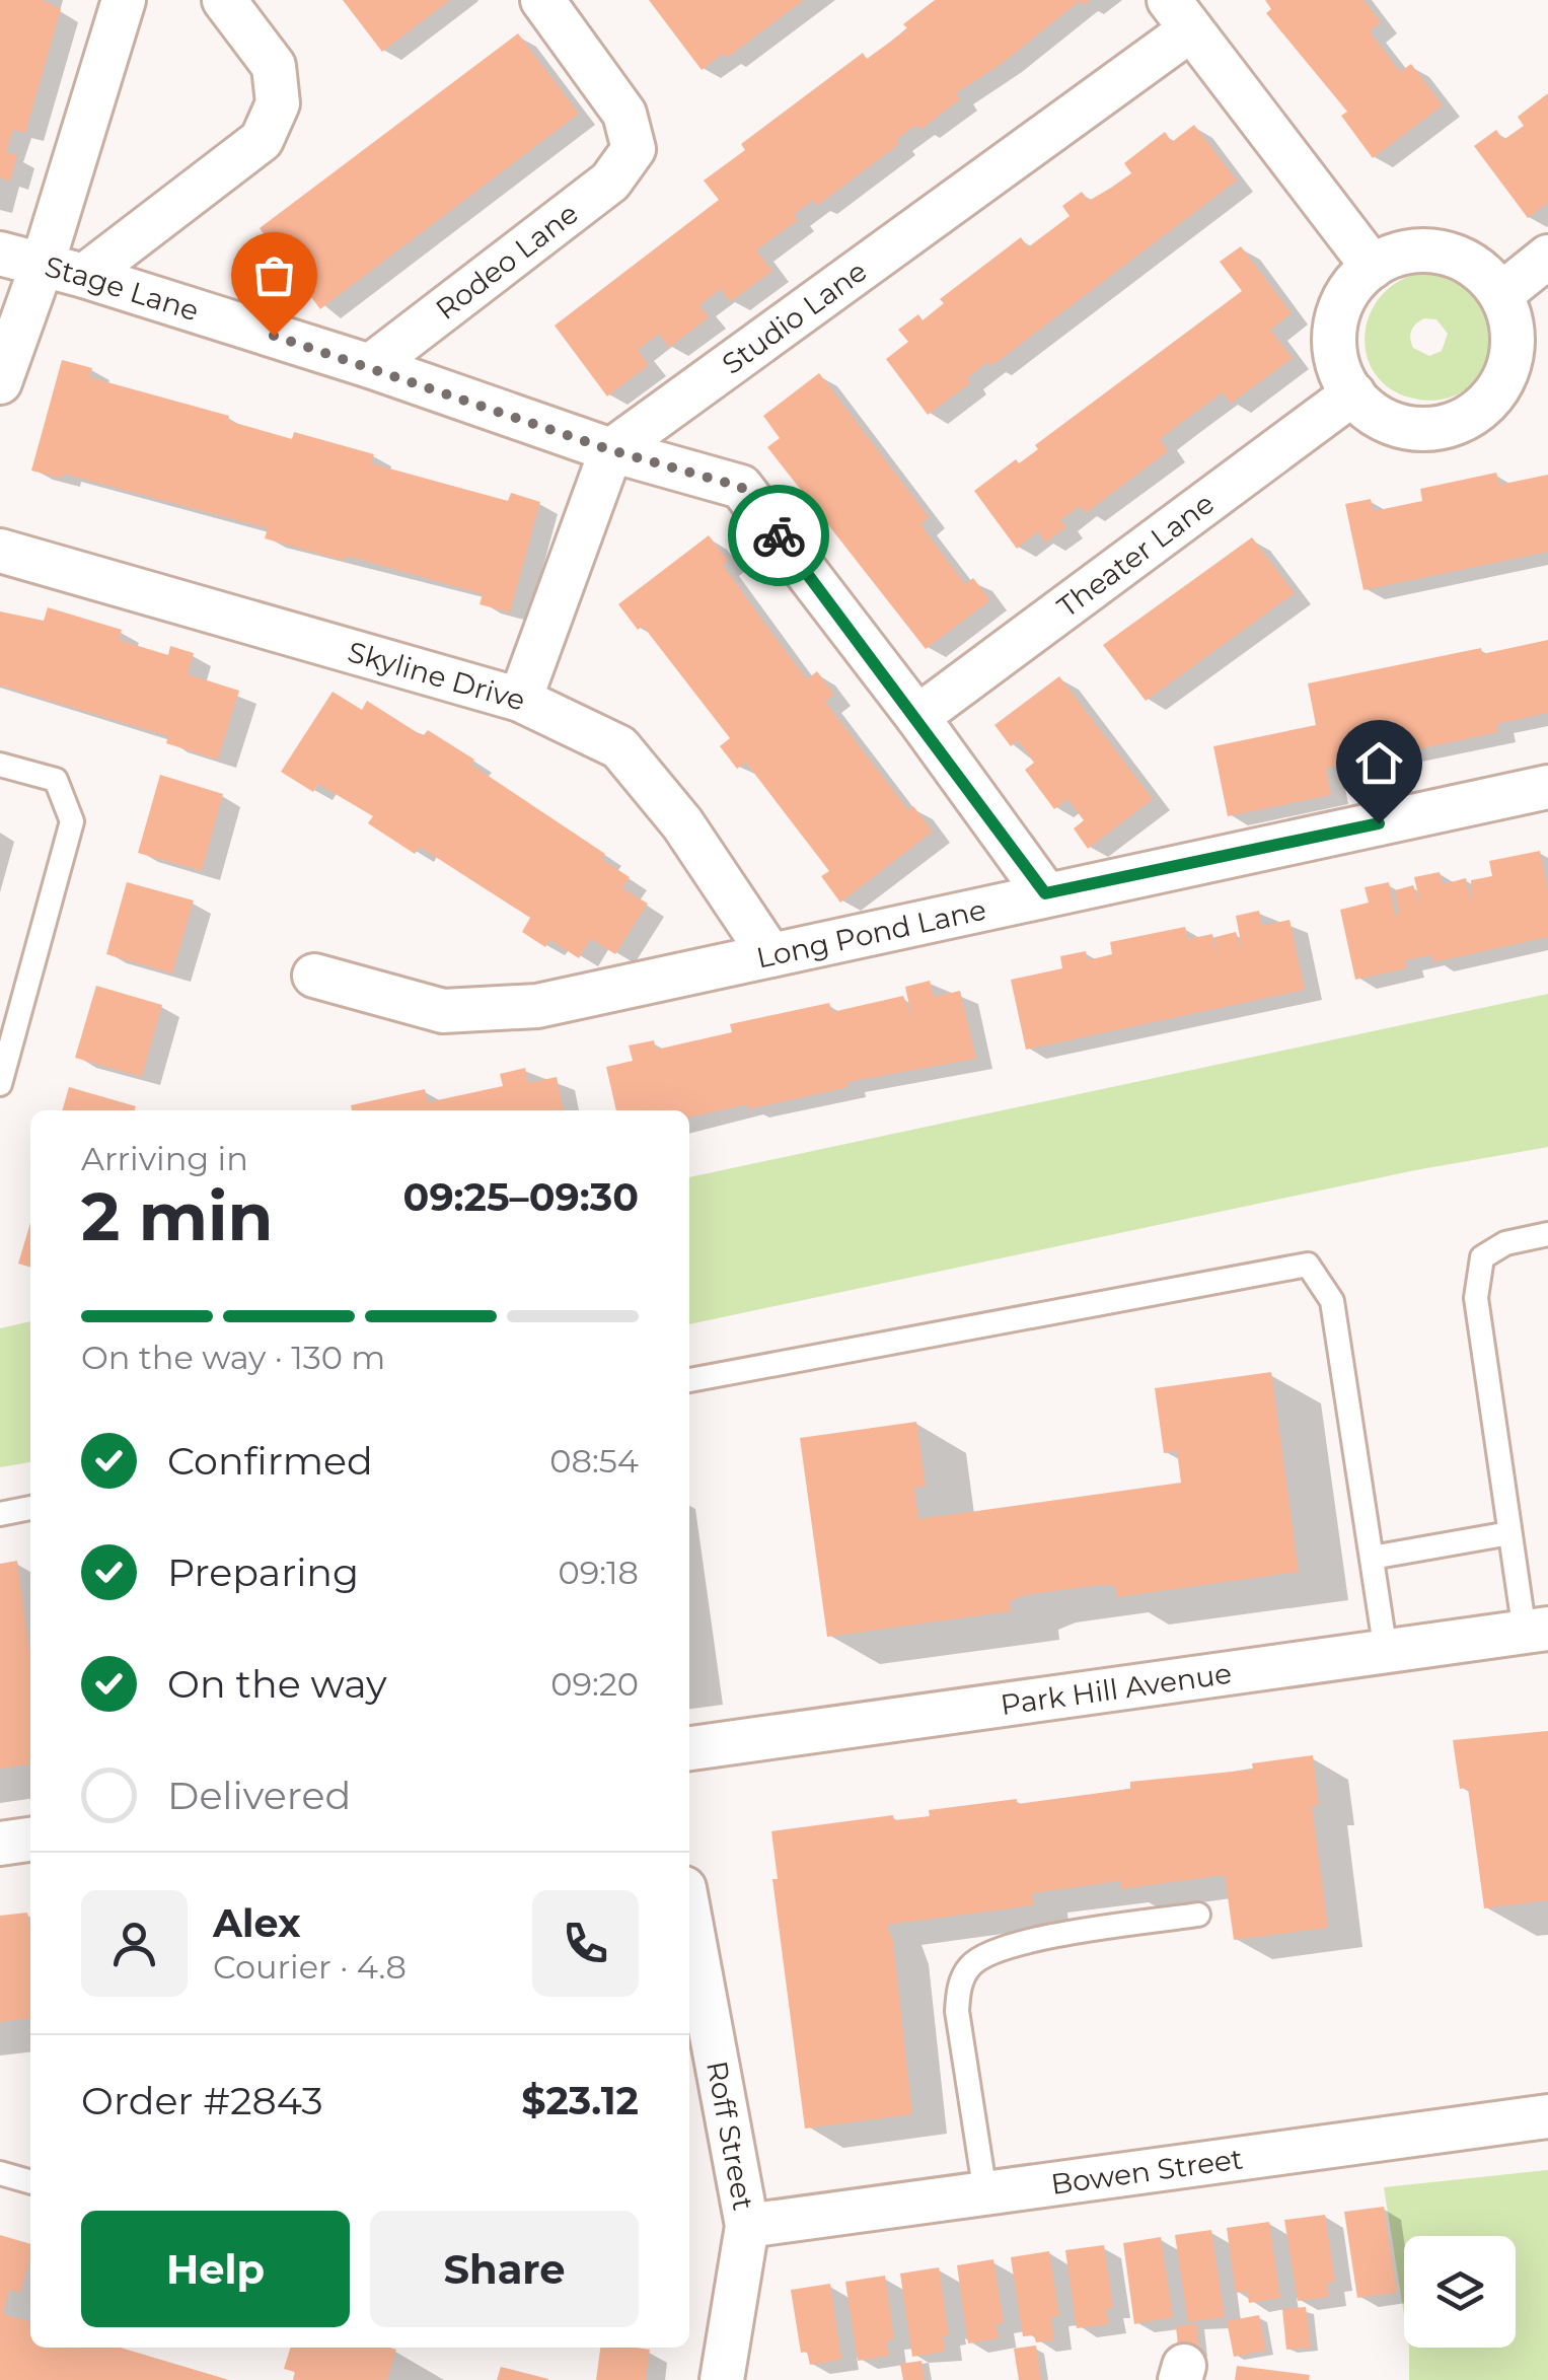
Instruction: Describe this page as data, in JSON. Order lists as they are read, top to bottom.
{
  "streets": {
    "street": [
      "Rodeo Lane",
      "Stage Lane",
      "Studio Lane",
      "Theater Lane",
      "Skyline Drive",
      "Long Pond Lane",
      "Park Hill Avenue",
      "Roff Street",
      "Bowen Street"
    ]
  },
  "crossings": [
    ["Rodeo Lane", "Stage Lane"],
    ["Stage Lane", "Studio Lane"],
    ["Stage Lane", "Theater Lane"],
    ["Stage Lane", "Long Pond Lane"],
    ["Skyline Drive", "Long Pond Lane"],
    ["Roff Street", "Bowen Street"]
  ],
  "page": {
    "heading": ["2 min", "Arriving in", "09:25–09:30"],
    "panel": [
      "Alex",
      "Courier · 4.8",
      "Order #2843",
      "$23.12"
    ],
    "bar": "On the way · 130 m",
    "list": [
      ["Confirmed", "08:54"],
      ["Preparing", "09:18"],
      ["On the way", "09:20"],
      "Delivered"
    ],
    "buttons": ["Help", "Share"]
  }
}
